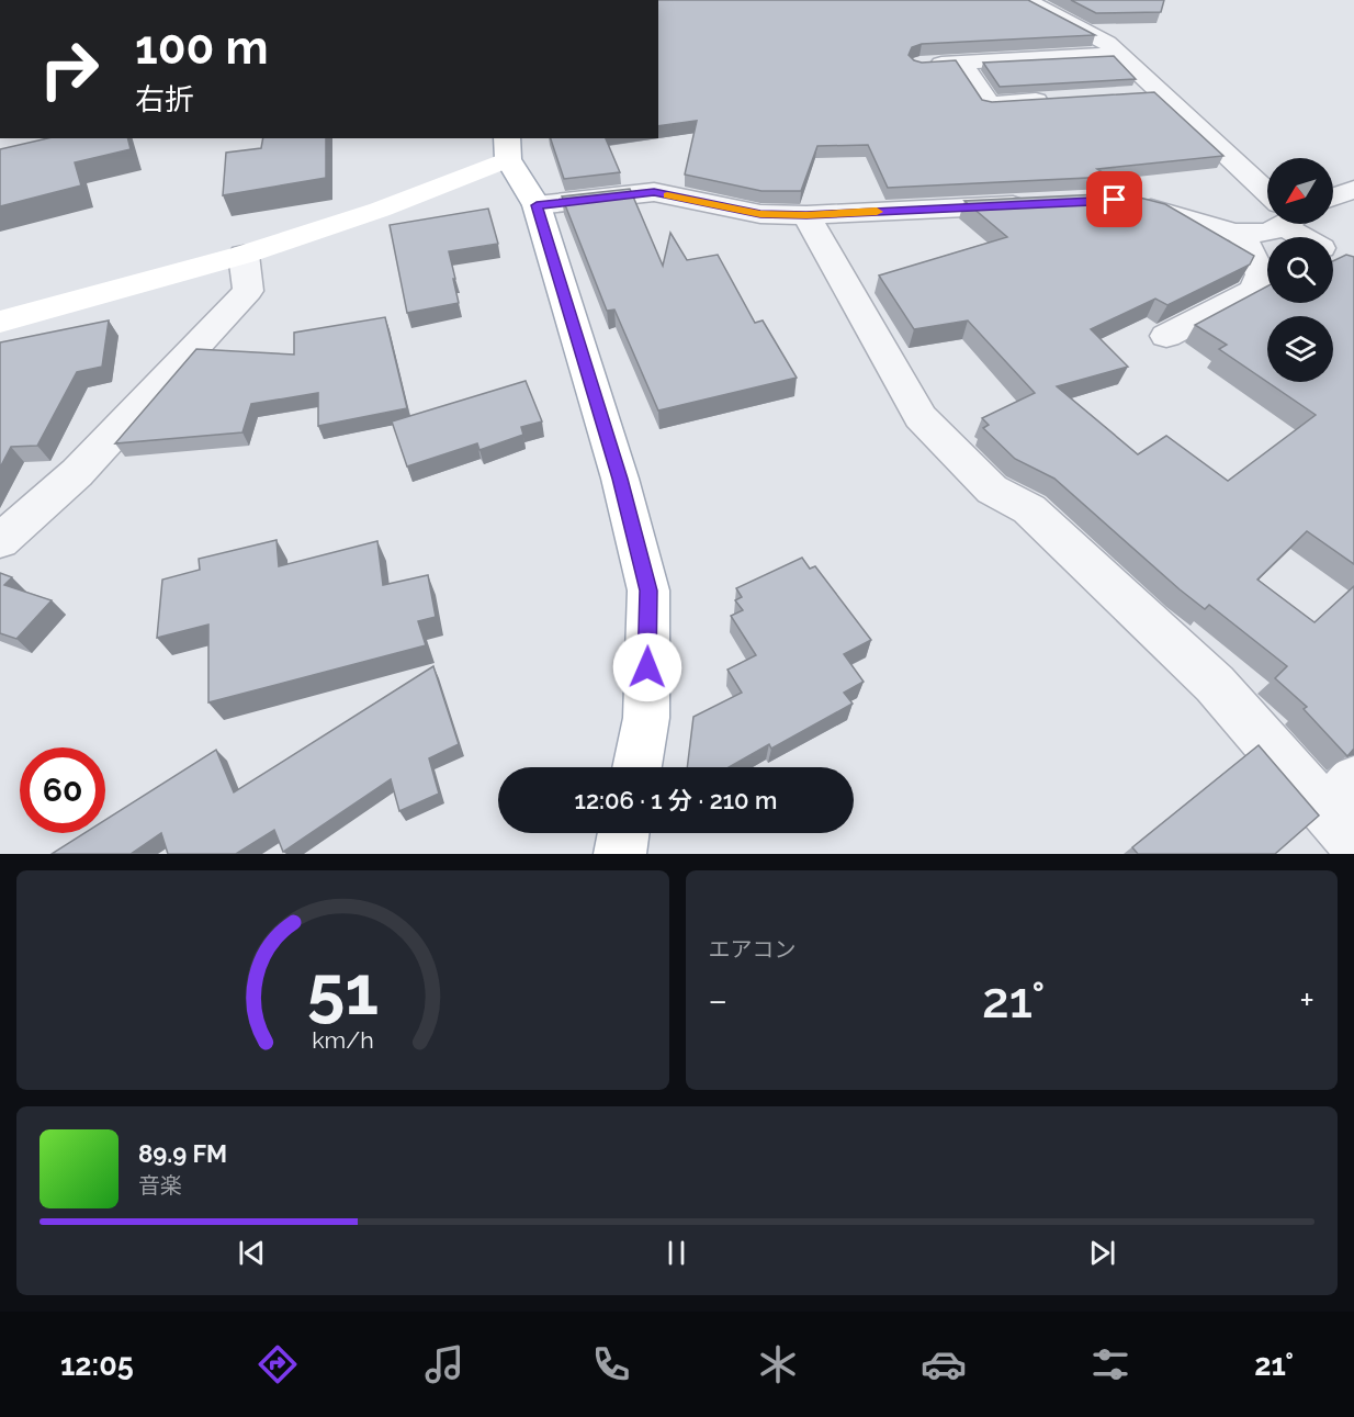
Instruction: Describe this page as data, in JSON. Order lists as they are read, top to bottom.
{
  "north": "bottom left",
  "page": {
    "turn": ["100 m", "右折"],
    "limit": "60",
    "trip": "12:06 · 1 分 · 210 m",
    "tile": "エアコン",
    "heat": ["−", "21°", "+"],
    "song": ["89.9 FM", "音楽"],
    "tabs": ["12:05", "21°"],
    "gauge": ["51", "km/h"]
  }
}
